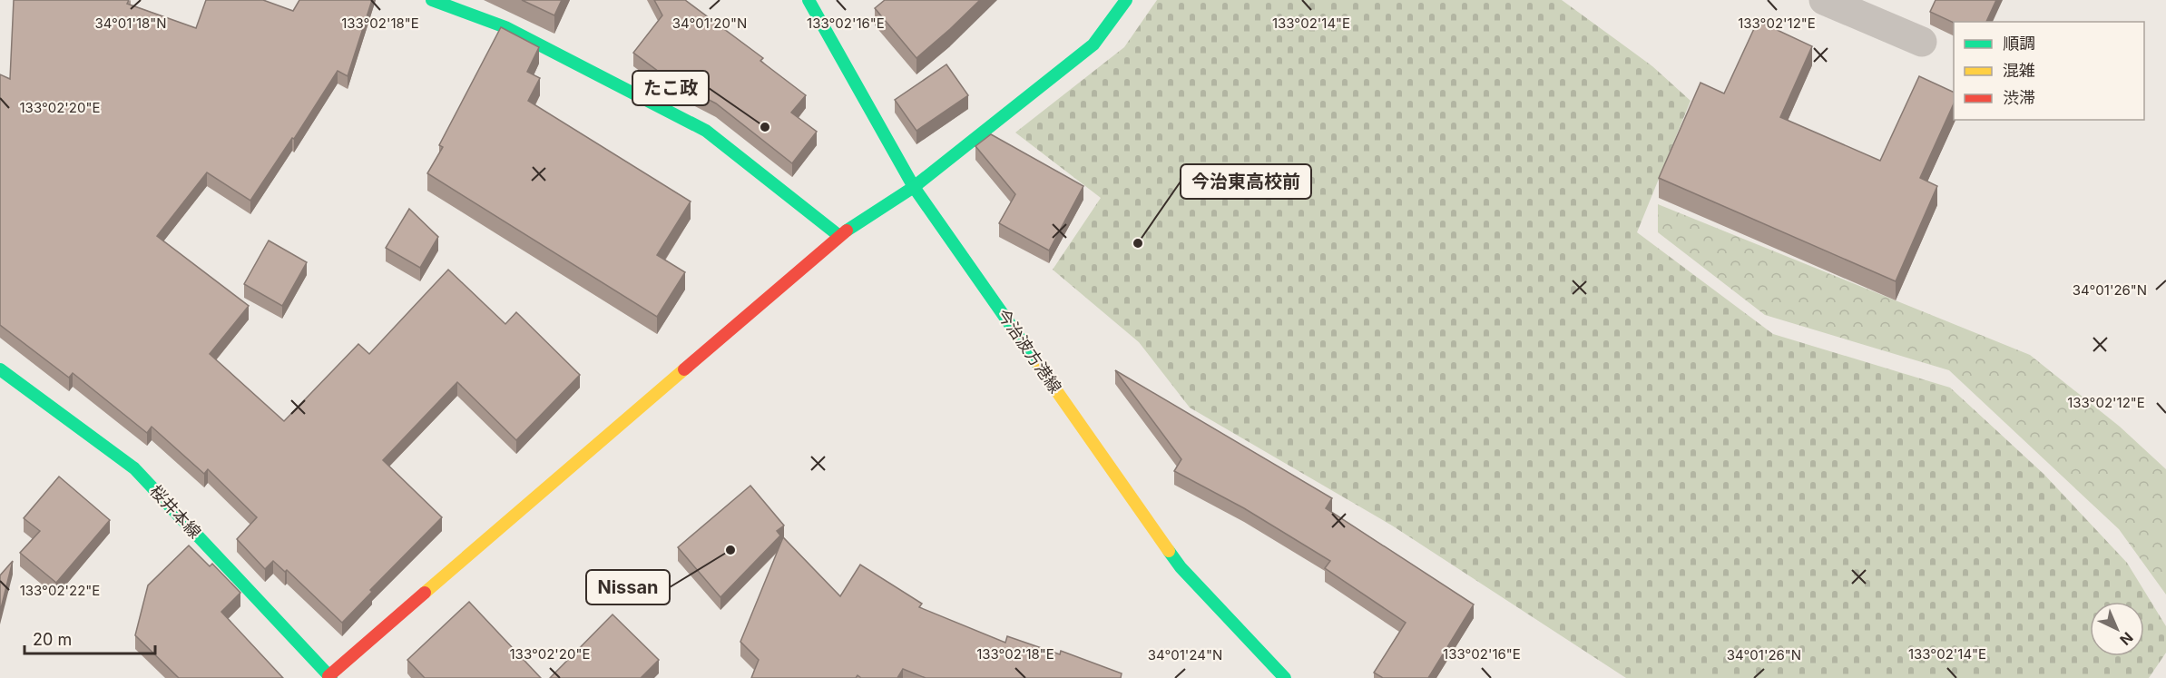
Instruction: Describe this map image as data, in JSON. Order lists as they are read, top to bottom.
{
  "streets": {
    "street": ["今治波方港線", "桜井本線"]
  },
  "places": ["たこ政", "今治東高校前", "Nissan"],
  "legend": ["順調", "混雑", "渋滞"],
  "scale_bar": "20 m",
  "north": "bottom right",
  "coordinates": [
    "34°01'18\"N",
    "34°01'20\"N",
    "133°02'18\"E",
    "133°02'16\"E",
    "133°02'14\"E",
    "133°02'12\"E",
    "133°02'20\"E",
    "34°01'26\"N",
    "133°02'22\"E",
    "34°01'24\"N"
  ]
}
